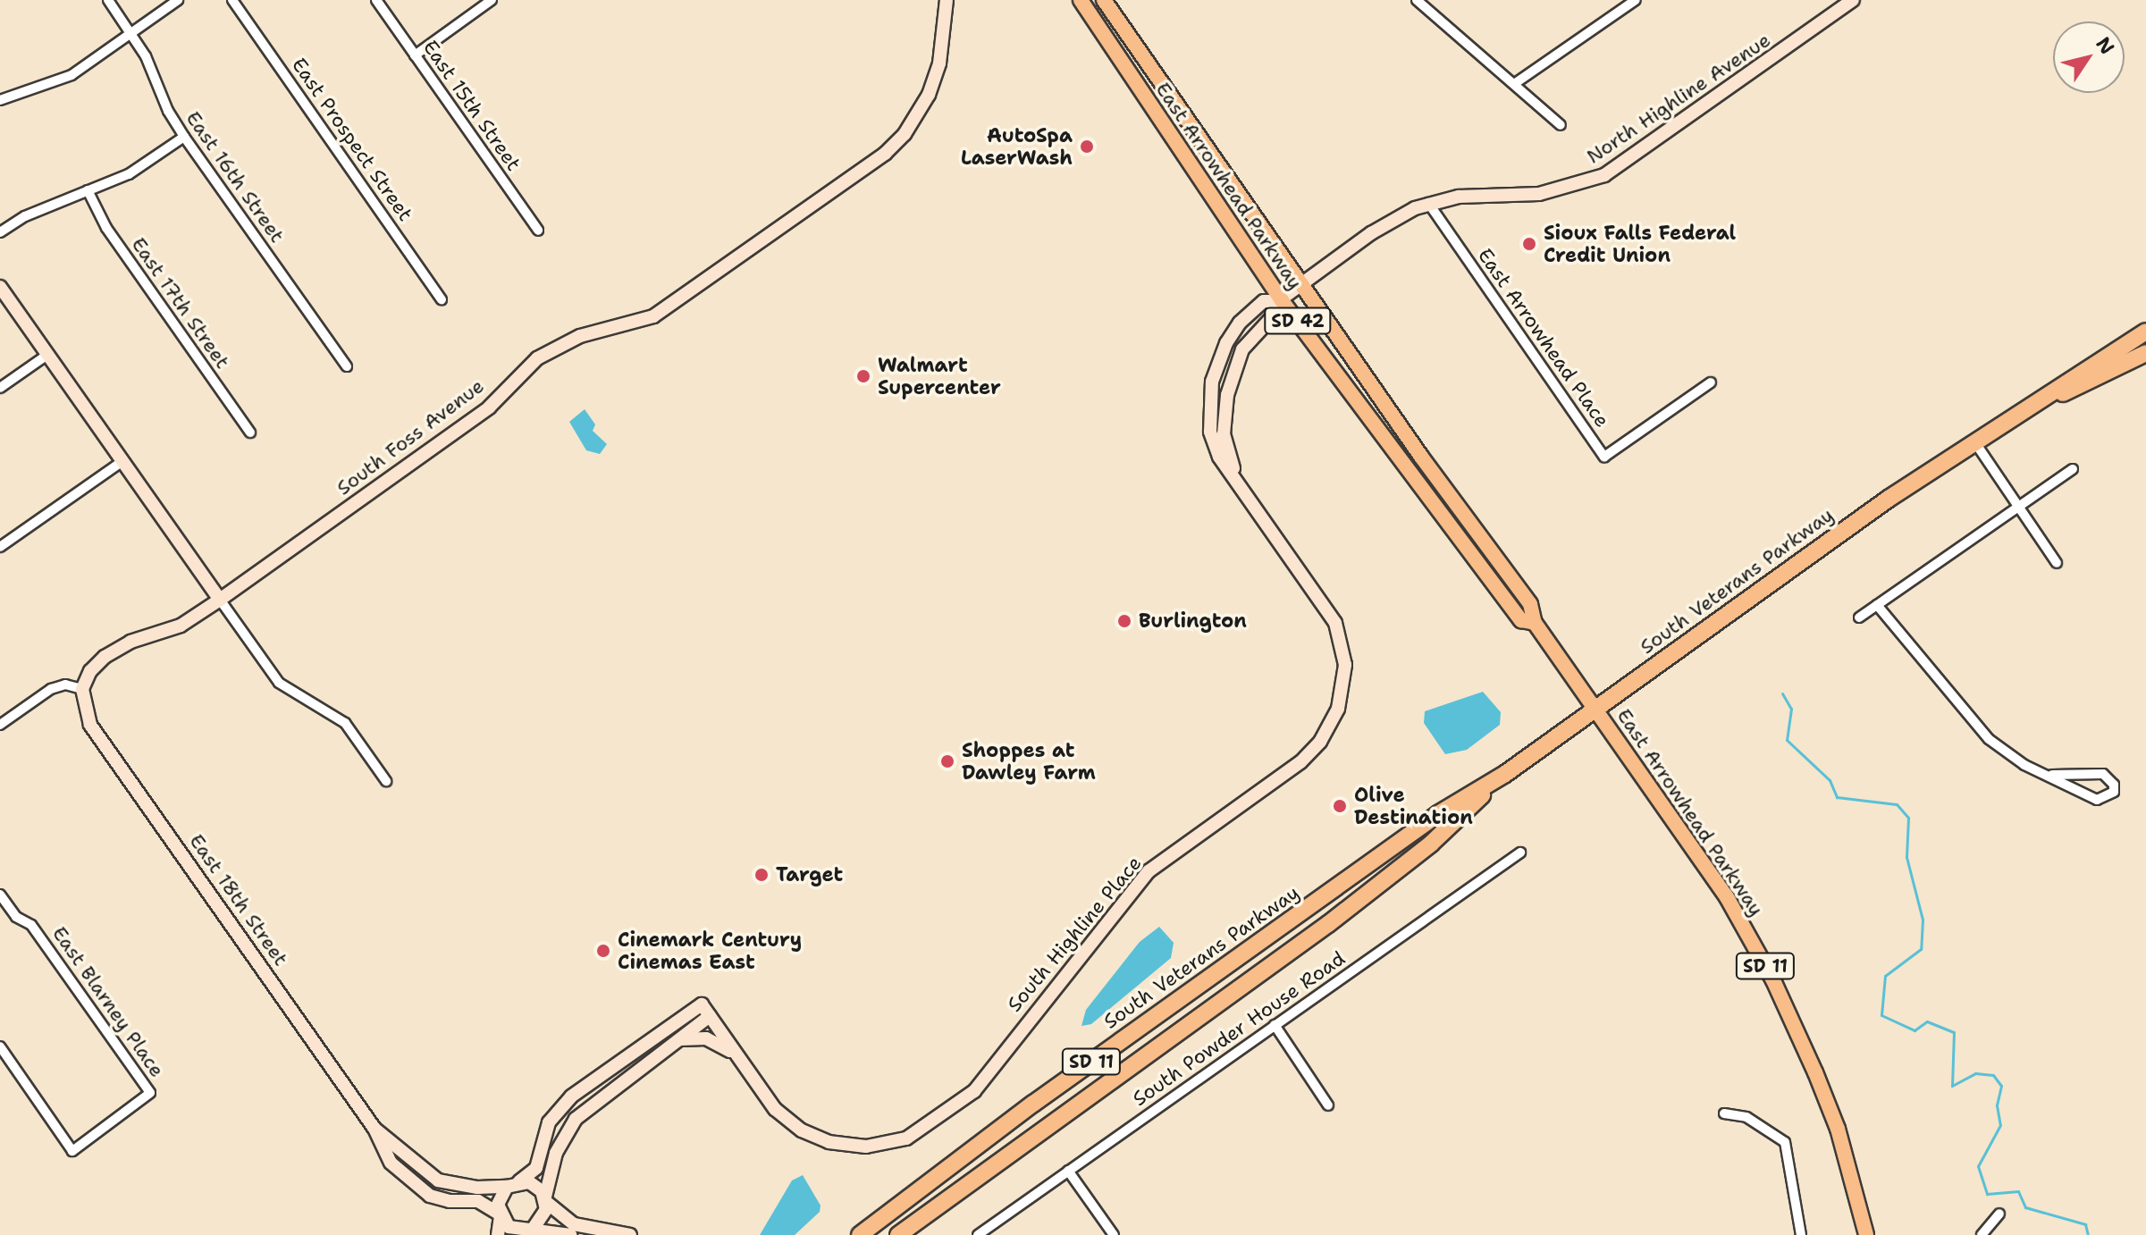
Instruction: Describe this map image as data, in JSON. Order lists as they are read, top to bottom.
{
  "streets": {
    "highway": ["South Veterans Parkway", "SD 11"],
    "main road": ["East Arrowhead Parkway", "SD 42"],
    "street": [
      "North Highline Avenue",
      "East 15th Street",
      "East Prospect Street",
      "East 16th Street",
      "East 17th Street",
      "East Arrowhead Place",
      "South Foss Avenue",
      "East 18th Street",
      "South Highline Place",
      "East Blarney Place",
      "South Powder House Road"
    ]
  },
  "crossings": [
    ["North Highline Avenue", "East Arrowhead Parkway"],
    ["North Highline Avenue", "East Arrowhead Place"],
    ["North Highline Avenue", "South Highline Place"],
    ["East Arrowhead Parkway", "South Veterans Parkway"],
    ["East Arrowhead Parkway", "South Highline Place"],
    ["South Foss Avenue", "East 18th Street"],
    ["East 18th Street", "South Highline Place"]
  ],
  "places": [
    "AutoSpa LaserWash",
    "Sioux Falls Federal Credit Union",
    "Walmart Supercenter",
    "Burlington",
    "Shoppes at Dawley Farm",
    "Olive Destination",
    "Target",
    "Cinemark Century Cinemas East"
  ],
  "north": "top right"
}
